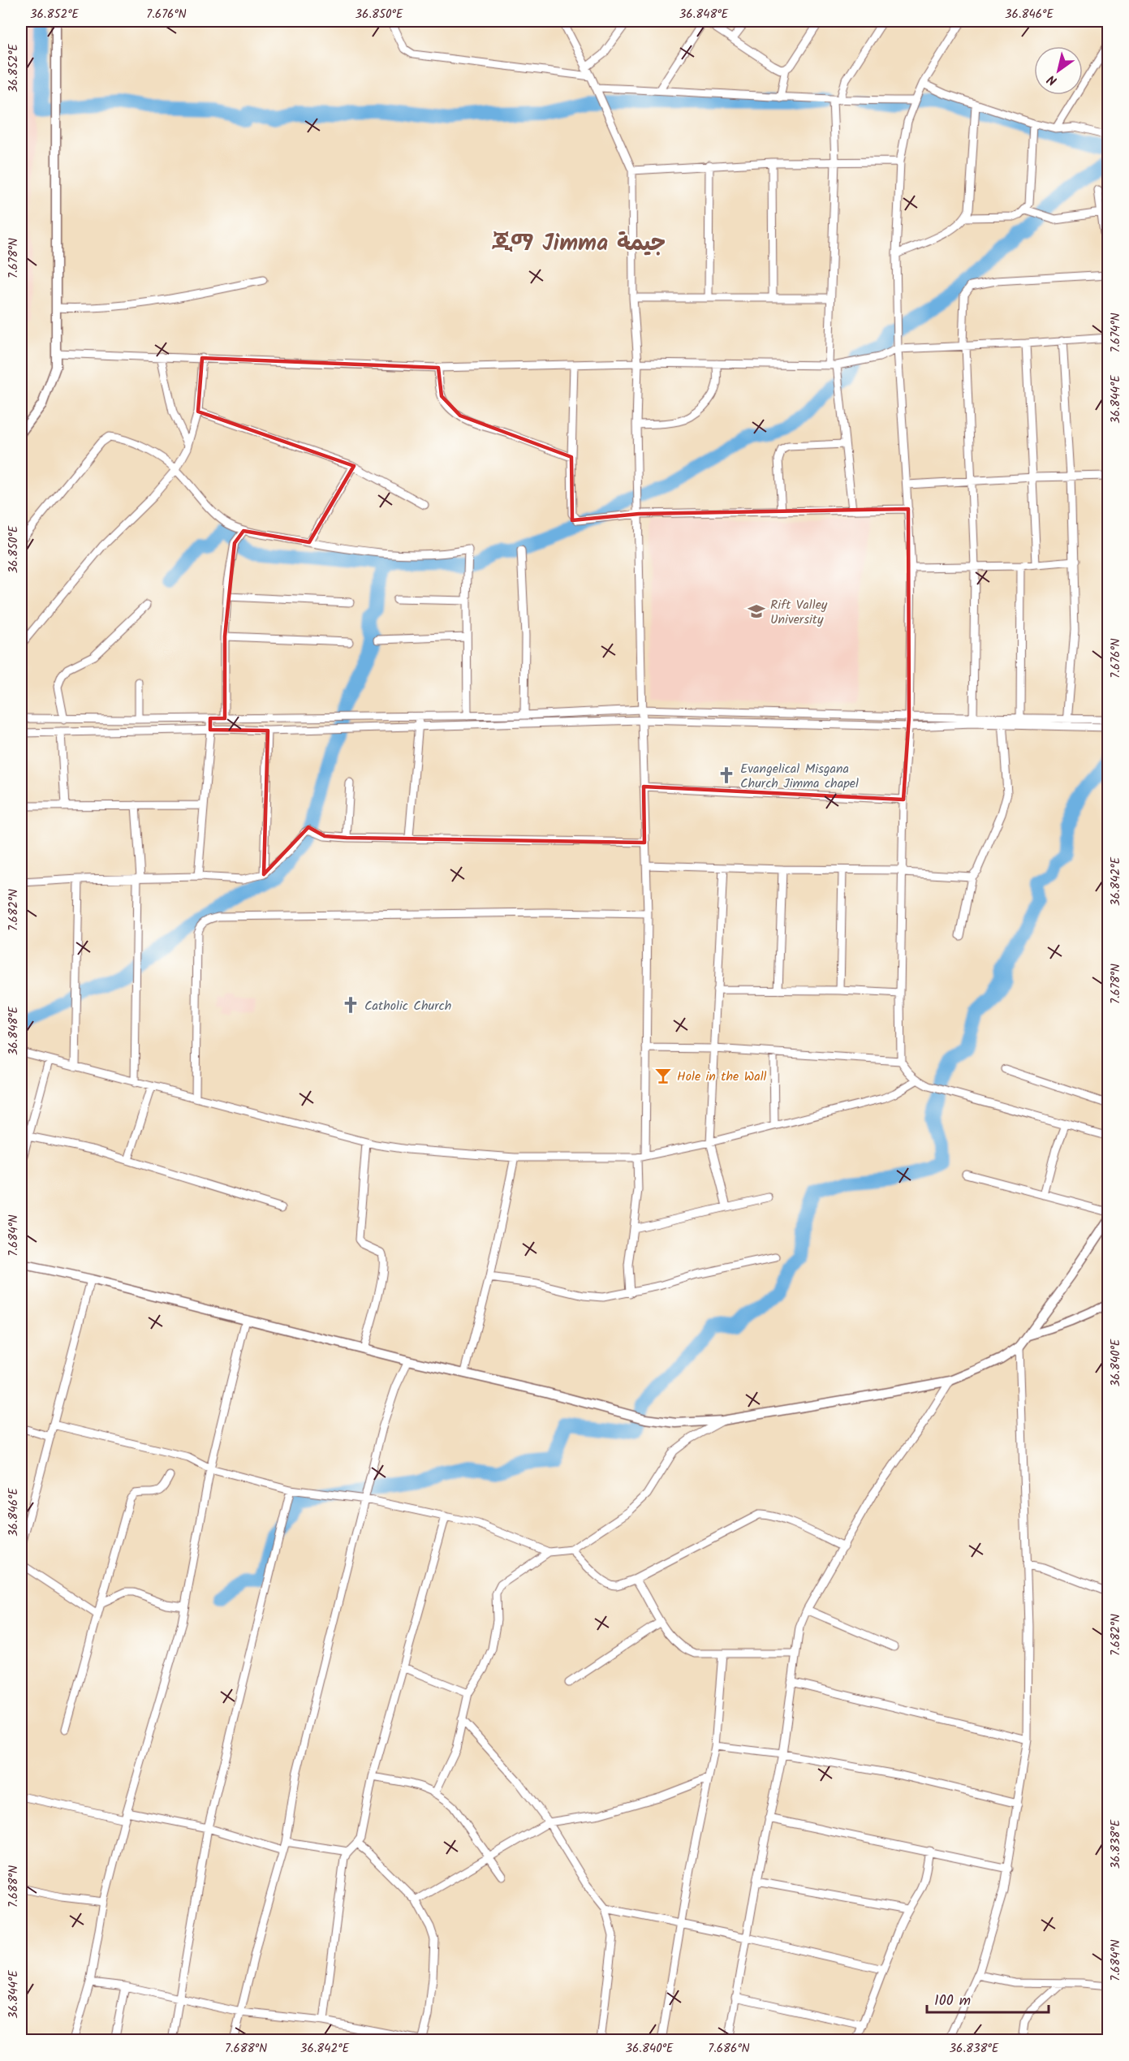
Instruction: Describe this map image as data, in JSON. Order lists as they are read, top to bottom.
{
  "districts": ["ጂማ Jimma جيمة"],
  "places": {
    "school or university": ["Rift Valley University"],
    "church": ["Evangelical Misgana Church Jimma chapel", "Catholic Church"],
    "bar": ["Hole in the Wall"]
  },
  "scale_bar": "100 m",
  "north": "bottom left",
  "coordinates": [
    "36.852°E",
    "7.676°N",
    "36.850°E",
    "36.848°E",
    "36.846°E",
    "7.678°N",
    "7.674°N",
    "36.844°E",
    "36.842°E",
    "7.682°N",
    "7.684°N",
    "36.840°E",
    "36.838°E",
    "7.688°N",
    "7.686°N"
  ]
}
